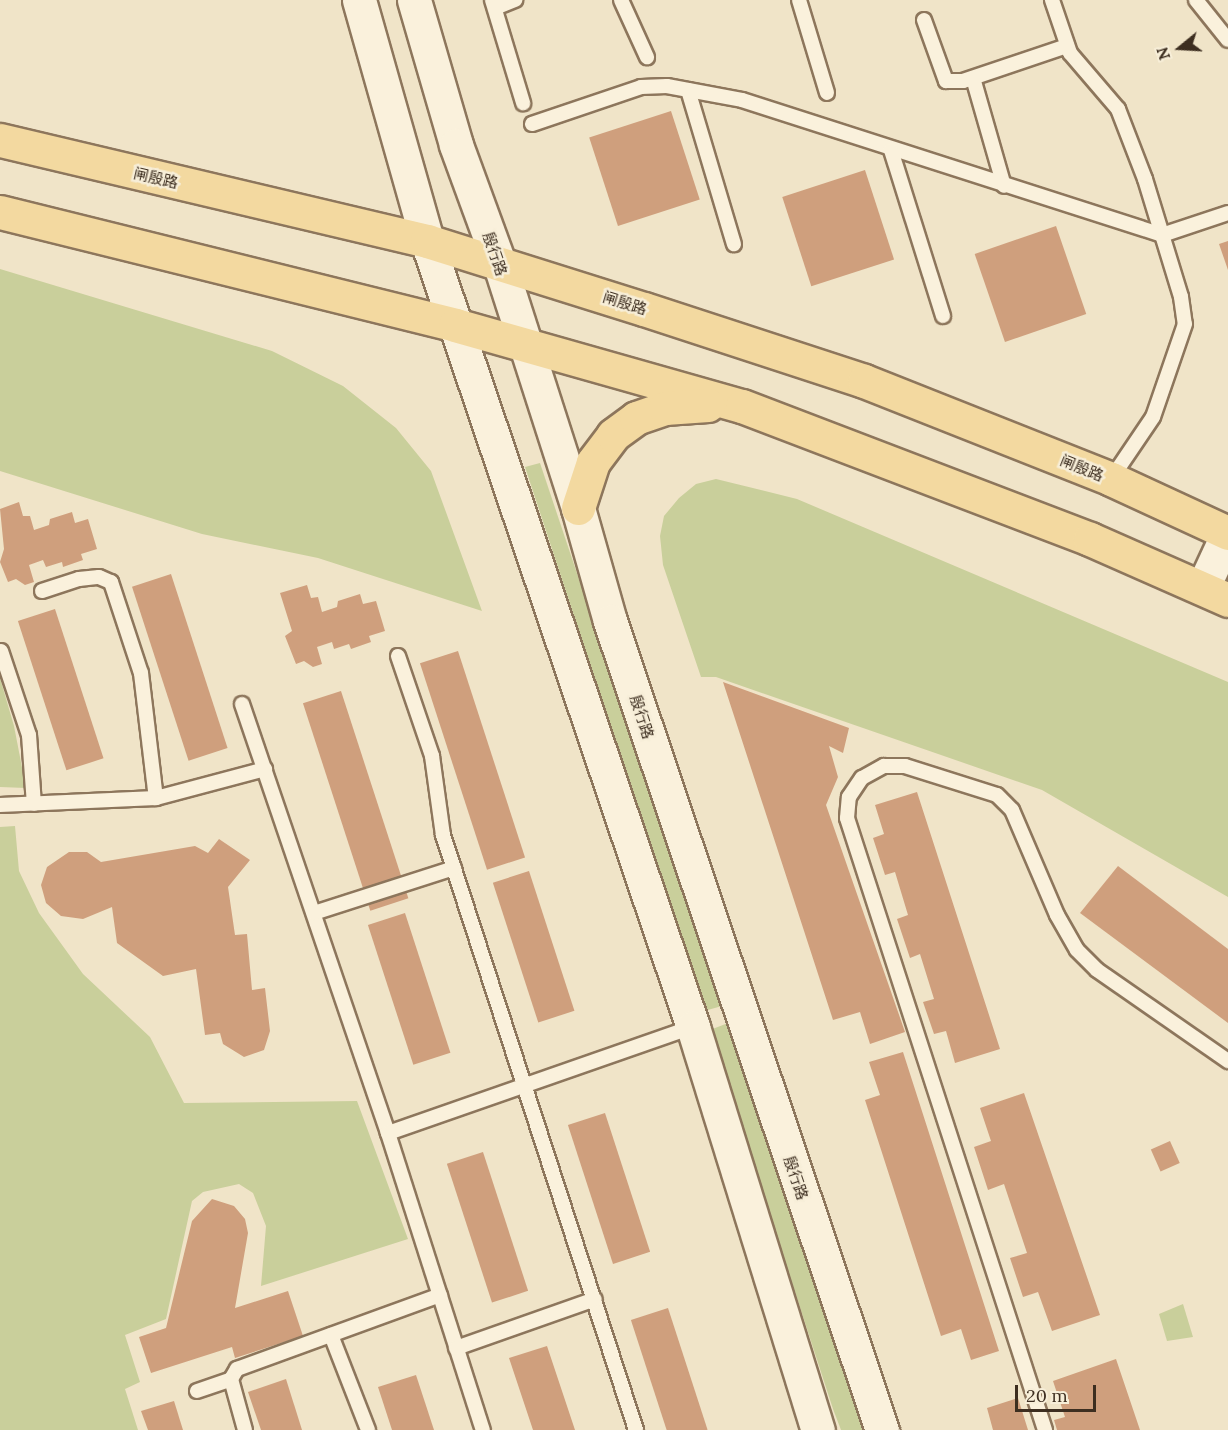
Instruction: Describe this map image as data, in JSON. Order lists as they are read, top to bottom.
{
  "streets": {
    "main road": ["闸殷路", "殷行路"]
  },
  "crossings": [
    ["闸殷路", "殷行路"]
  ],
  "scale_bar": "20 m",
  "north": "left"
}
